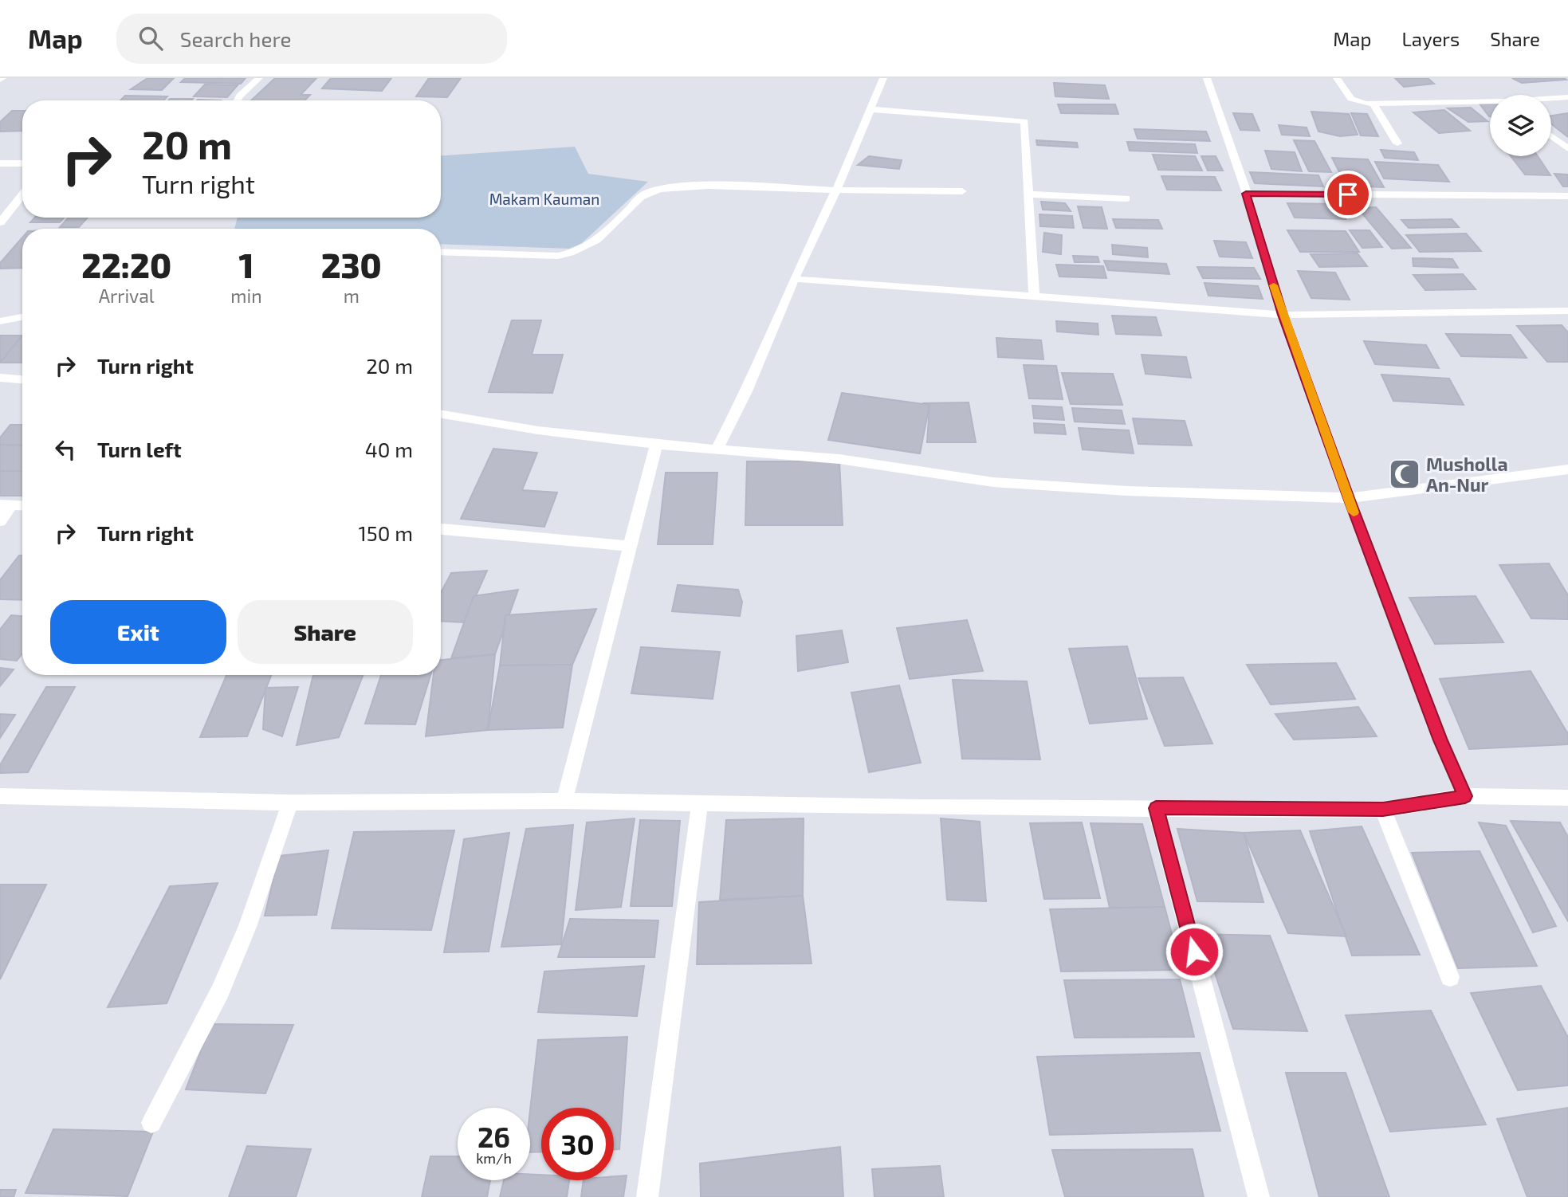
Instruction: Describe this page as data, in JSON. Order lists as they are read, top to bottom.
{
  "parks": ["Makam Kauman"],
  "places": {
    "mosque": ["Musholla An-Nur"]
  },
  "page": {
    "header": "Map",
    "search": "Search here",
    "nav": ["Map", "Layers", "Share"],
    "turn": ["20 m", "Turn right"],
    "eta": [
      "22:20",
      "Arrival",
      "1",
      "min",
      "230",
      "m"
    ],
    "list": [
      {
        "name": "Turn right",
        "value": "20 m"
      },
      {
        "name": "Turn left",
        "value": "40 m"
      },
      {
        "name": "Turn right",
        "value": "150 m"
      }
    ],
    "buttons": ["Exit", "Share"],
    "speed": "26 km/h",
    "limit": "30"
  }
}
